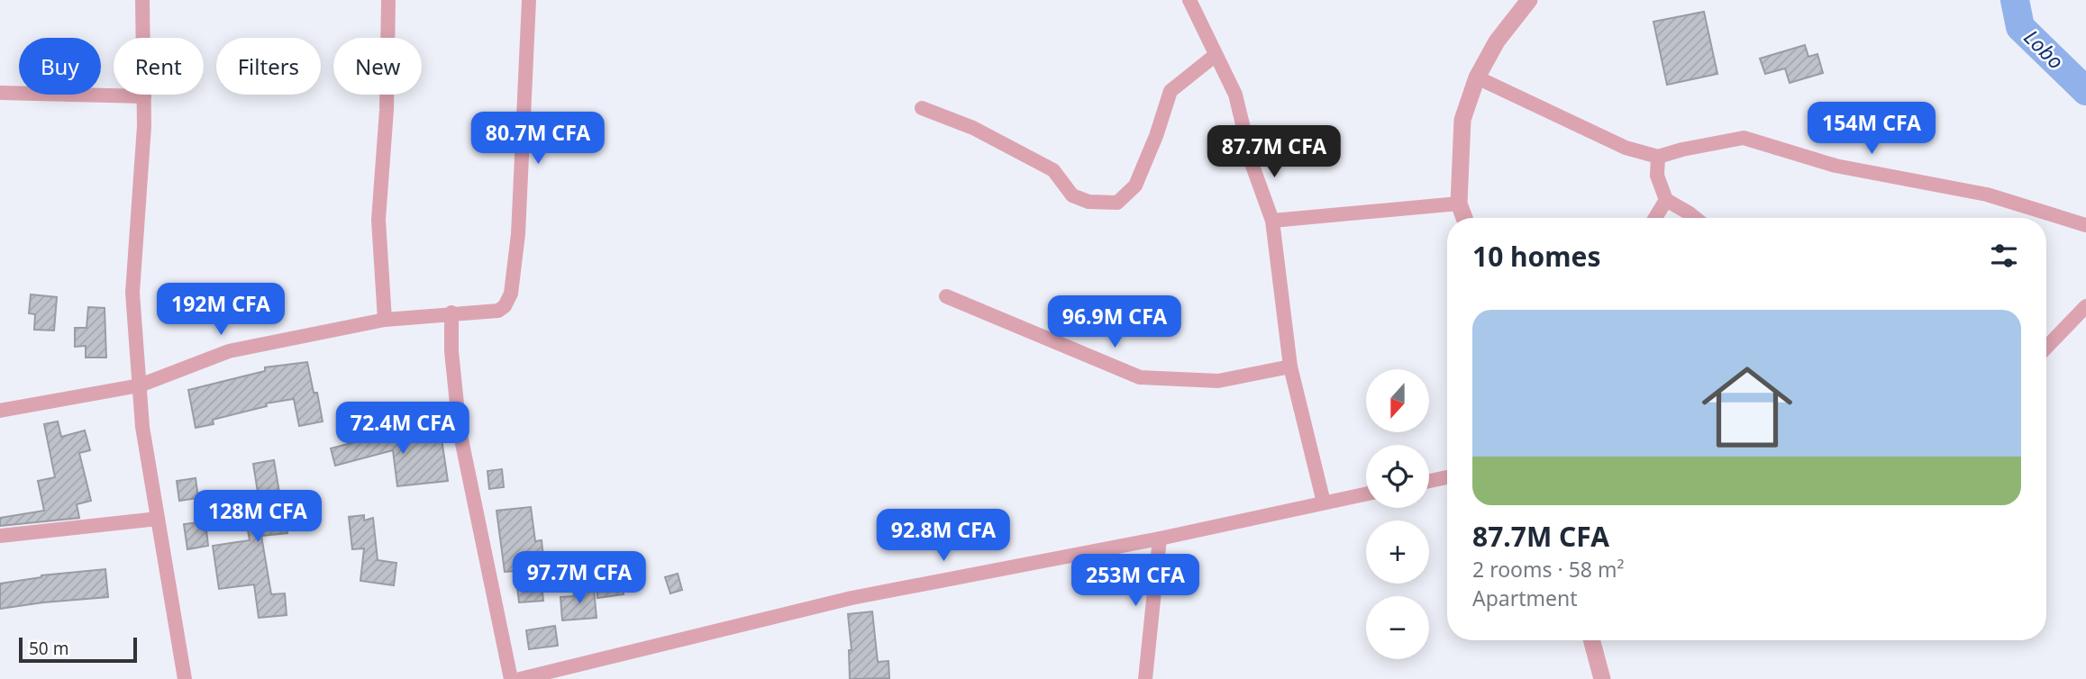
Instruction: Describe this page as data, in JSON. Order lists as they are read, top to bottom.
{
  "water": ["Lobo"],
  "scale_bar": "50 m",
  "north": "bottom",
  "page": {
    "chip": [
      "Buy",
      "Rent",
      "Filters",
      "New"
    ],
    "price": [
      "154M CFA",
      "80.7M CFA",
      "87.7M CFA",
      "192M CFA",
      "96.9M CFA",
      "72.4M CFA",
      "128M CFA",
      "92.8M CFA",
      "97.7M CFA",
      "253M CFA"
    ],
    "heading": "10 homes",
    "list": [
      {
        "name": "87.7M CFA",
        "note": "2 rooms · 58 m² · Apartment"
      }
    ],
    "map_buttons": ["+", "−"],
    "scale": "50 m"
  }
}
